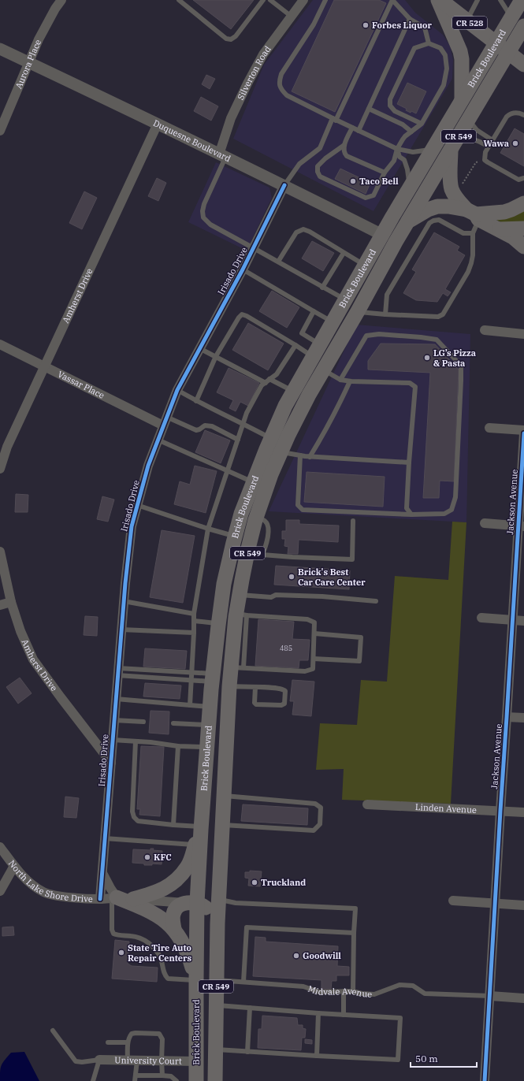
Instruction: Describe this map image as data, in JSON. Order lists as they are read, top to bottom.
{
  "streets": {
    "main road": ["CR 528", "Brick Boulevard", "CR 549"],
    "street": [
      "Aurora Place",
      "Silverton Road",
      "Duquesne Boulevard",
      "Irisado Drive",
      "Amherst Drive",
      "Vassar Place",
      "Jackson Avenue",
      "Linden Avenue",
      "North Lake Shore Drive",
      "Midvale Avenue",
      "University Court"
    ]
  },
  "crossings": [
    ["CR 528", "Brick Boulevard"],
    ["Brick Boulevard", "Duquesne Boulevard"],
    ["Brick Boulevard", "North Lake Shore Drive"],
    ["Brick Boulevard", "Midvale Avenue"],
    ["Brick Boulevard", "University Court"],
    ["Aurora Place", "Duquesne Boulevard"],
    ["Silverton Road", "Duquesne Boulevard"],
    ["Duquesne Boulevard", "Irisado Drive"],
    ["Duquesne Boulevard", "Amherst Drive"],
    ["Irisado Drive", "Amherst Drive"],
    ["Irisado Drive", "Vassar Place"],
    ["Irisado Drive", "North Lake Shore Drive"],
    ["Amherst Drive", "Vassar Place"],
    ["Jackson Avenue", "Linden Avenue"],
    ["Jackson Avenue", "Midvale Avenue"]
  ],
  "places": [
    "Forbes Liquor",
    "Wawa",
    "Taco Bell",
    "LG’s Pizza & Pasta",
    "Brick's Best Car Care Center",
    "KFC",
    "Truckland",
    "State Tire Auto Repair Centers",
    "Goodwill"
  ],
  "house_numbers": ["485"],
  "scale_bar": "50 m"
}
